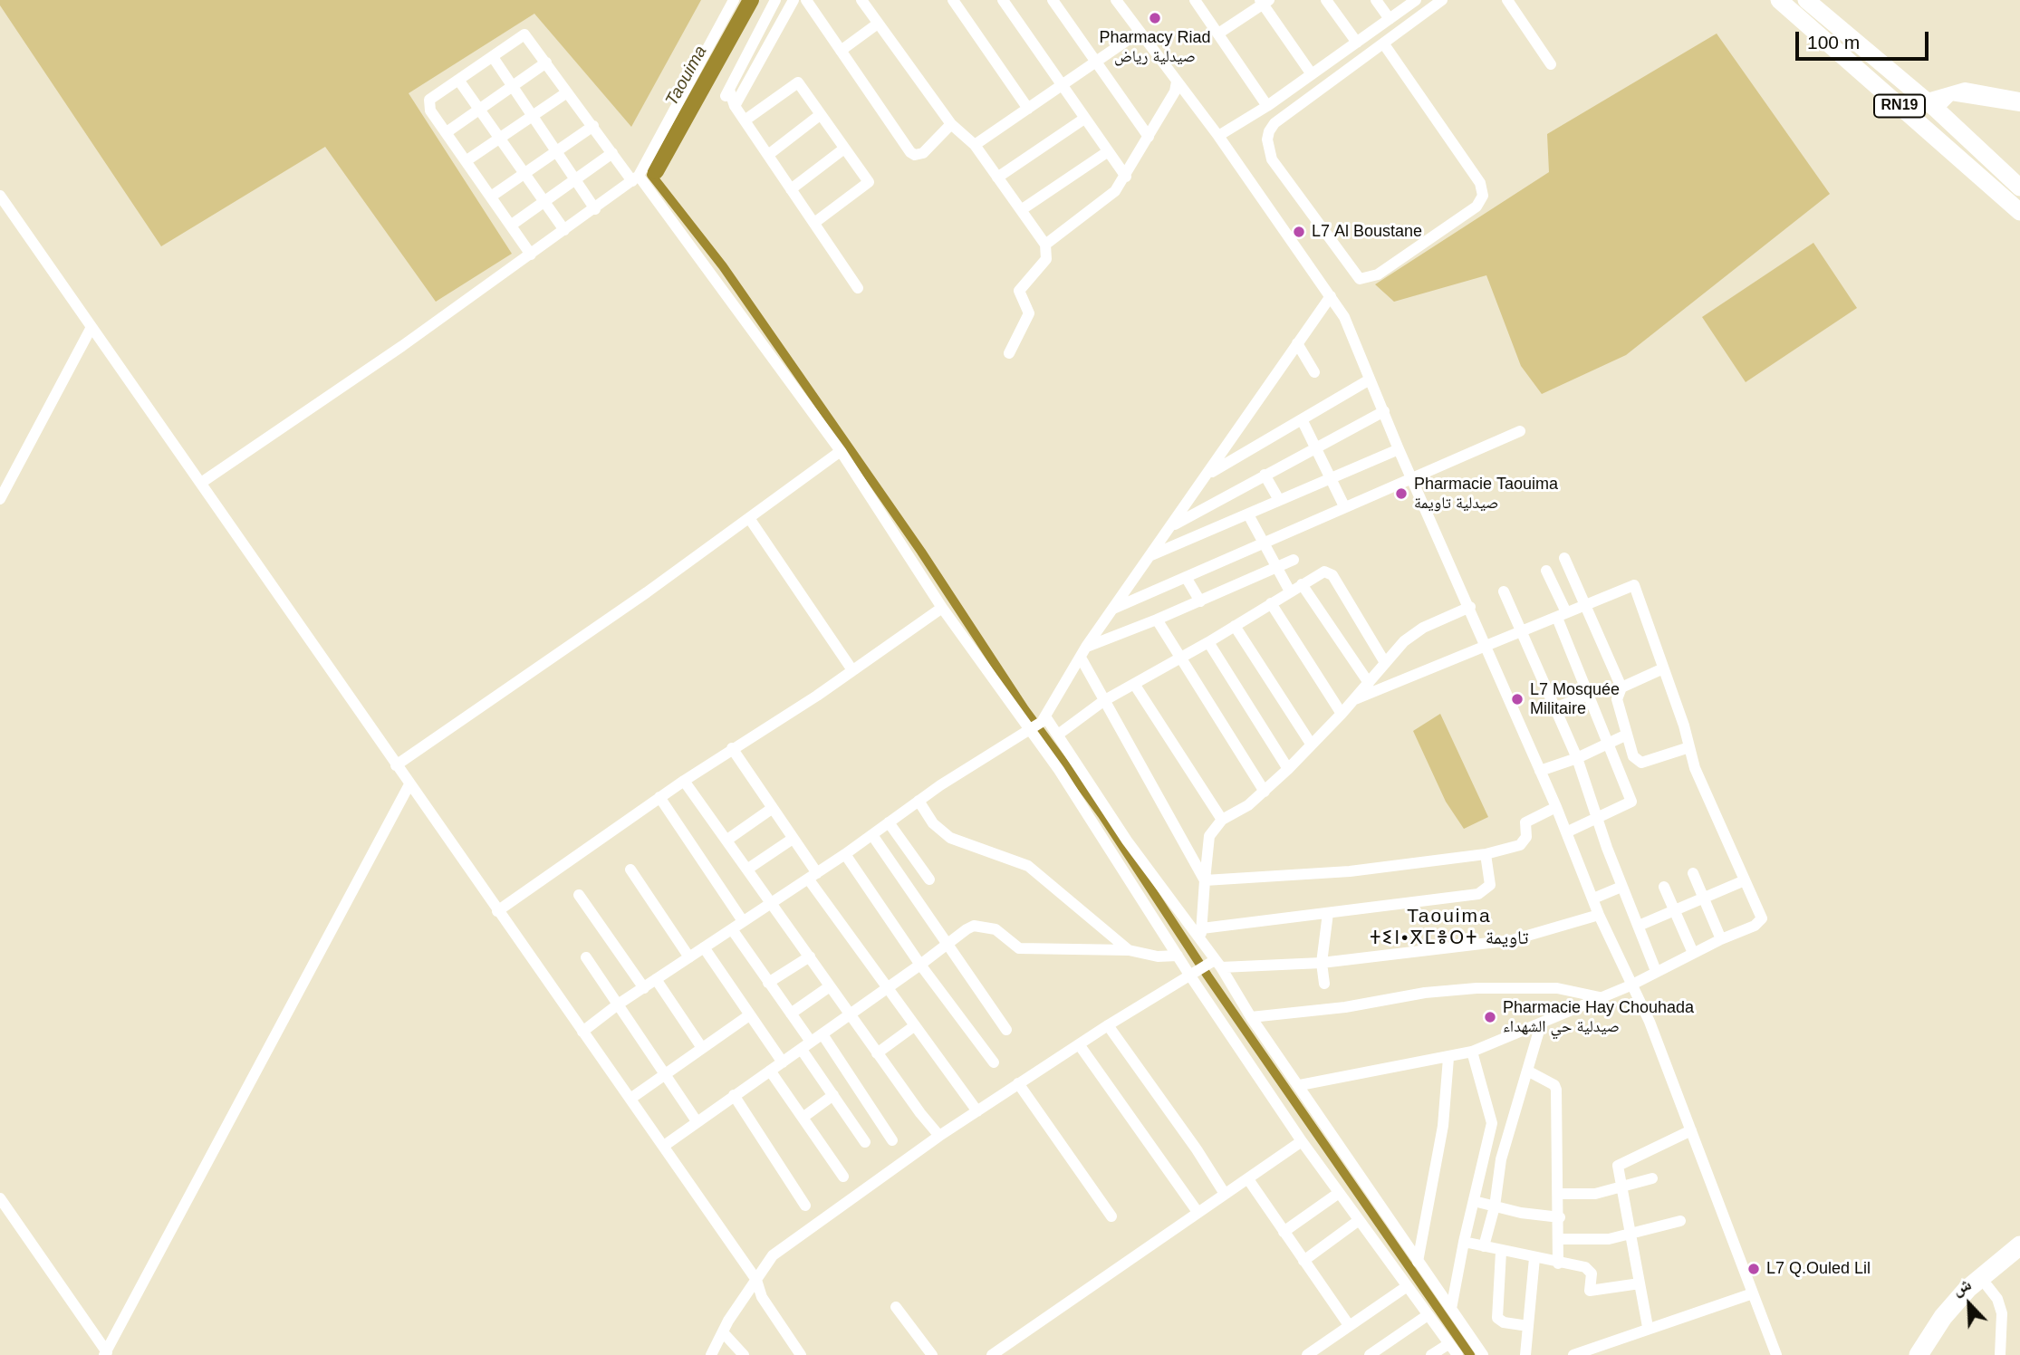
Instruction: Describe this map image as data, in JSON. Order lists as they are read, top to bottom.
{
  "streets": {
    "main road": ["RN19"]
  },
  "districts": ["Taouima ⵜⵉⵏ•ⴳⵎⴻⵔⵜ تاويمة"],
  "water": ["Taouima"],
  "places": [
    "Pharmacy Riad صيدلية رياض",
    "L7 Al Boustane",
    "Pharmacie Taouima صيدلية تاويمة",
    "L7 Mosquée Militaire",
    "Pharmacie Hay Chouhada صيدلية حي الشهداء",
    "L7 Q.Ouled Lil"
  ],
  "scale_bar": "100 m",
  "north": "top left"
}
